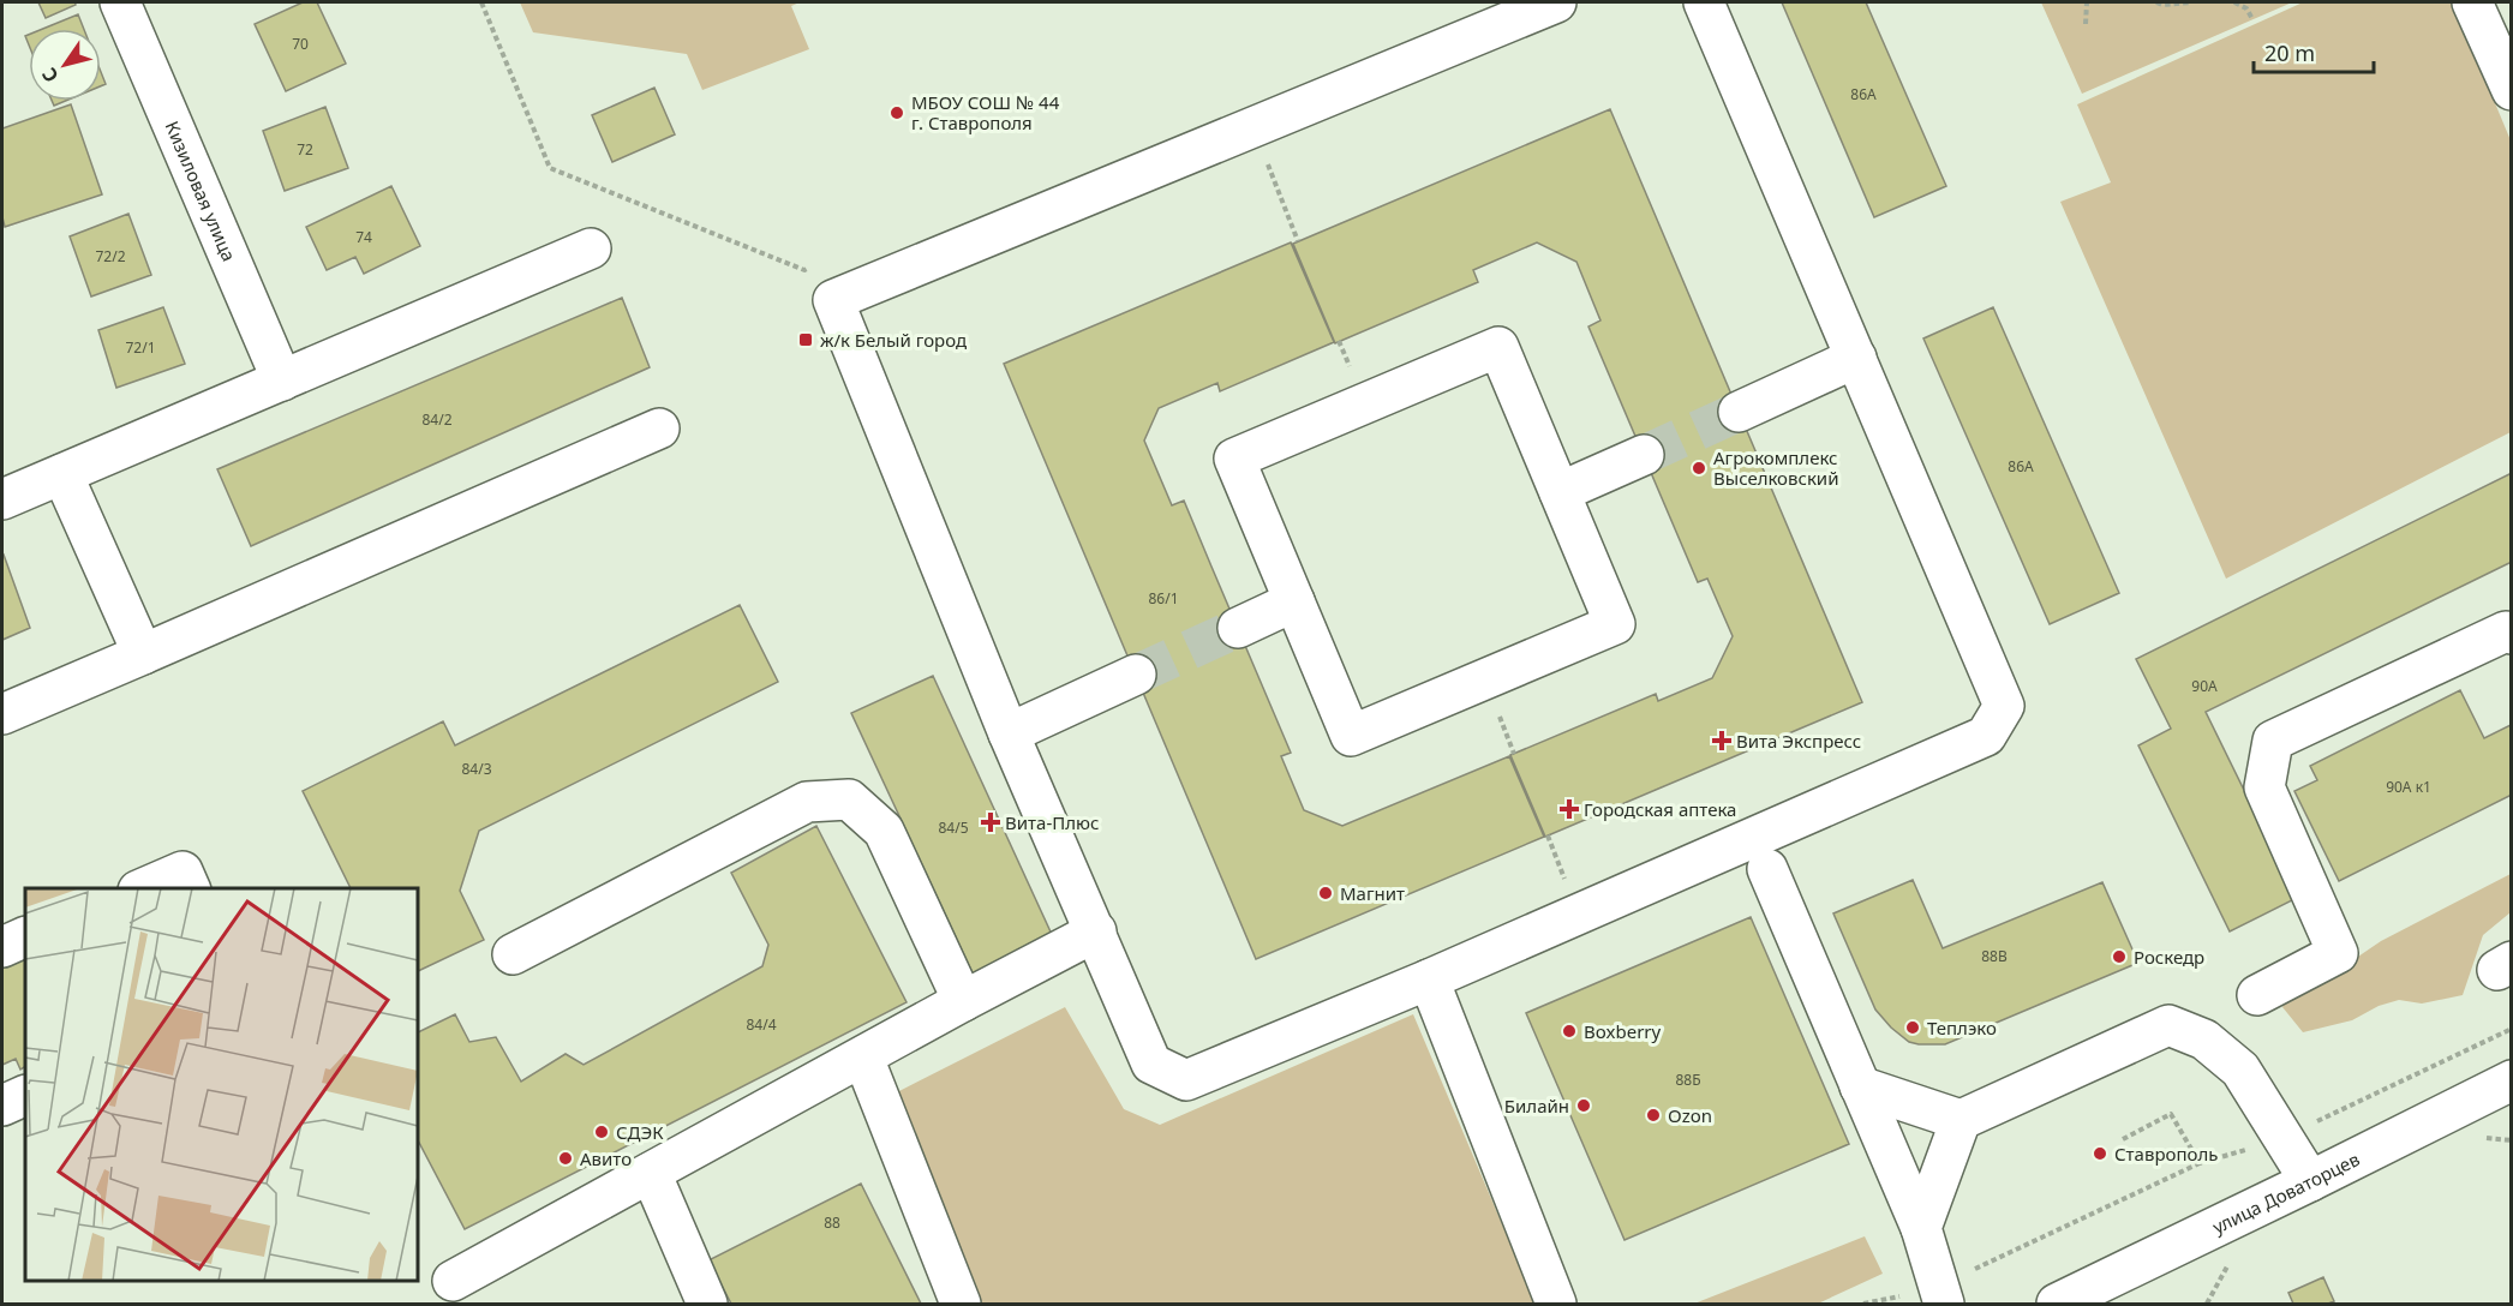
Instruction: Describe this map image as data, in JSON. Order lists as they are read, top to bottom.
{
  "streets": {
    "street": ["Кизиловая улица", "улица Доваторцев"]
  },
  "places": {
    "other": [
      "МБОУ СОШ № 44 г. Ставрополя",
      "Агрокомплекс Выселковский",
      "Магнит",
      "Роскедр",
      "Теплэко",
      "Boxberry",
      "Билайн",
      "Ozon",
      "СДЭК",
      "Ставрополь",
      "Авито"
    ],
    "transit": ["ж/к Белый город"],
    "health": ["Вита Экспресс", "Городская аптека", "Вита-Плюс"]
  },
  "house_numbers": [
    "70",
    "86А",
    "72",
    "74",
    "72/2",
    "72/1",
    "84/2",
    "86А",
    "86/1",
    "90А",
    "84/3",
    "90А к1",
    "84/5",
    "88В",
    "84/4",
    "88Б",
    "88"
  ],
  "scale_bar": "20 m",
  "north": "bottom left"
}
